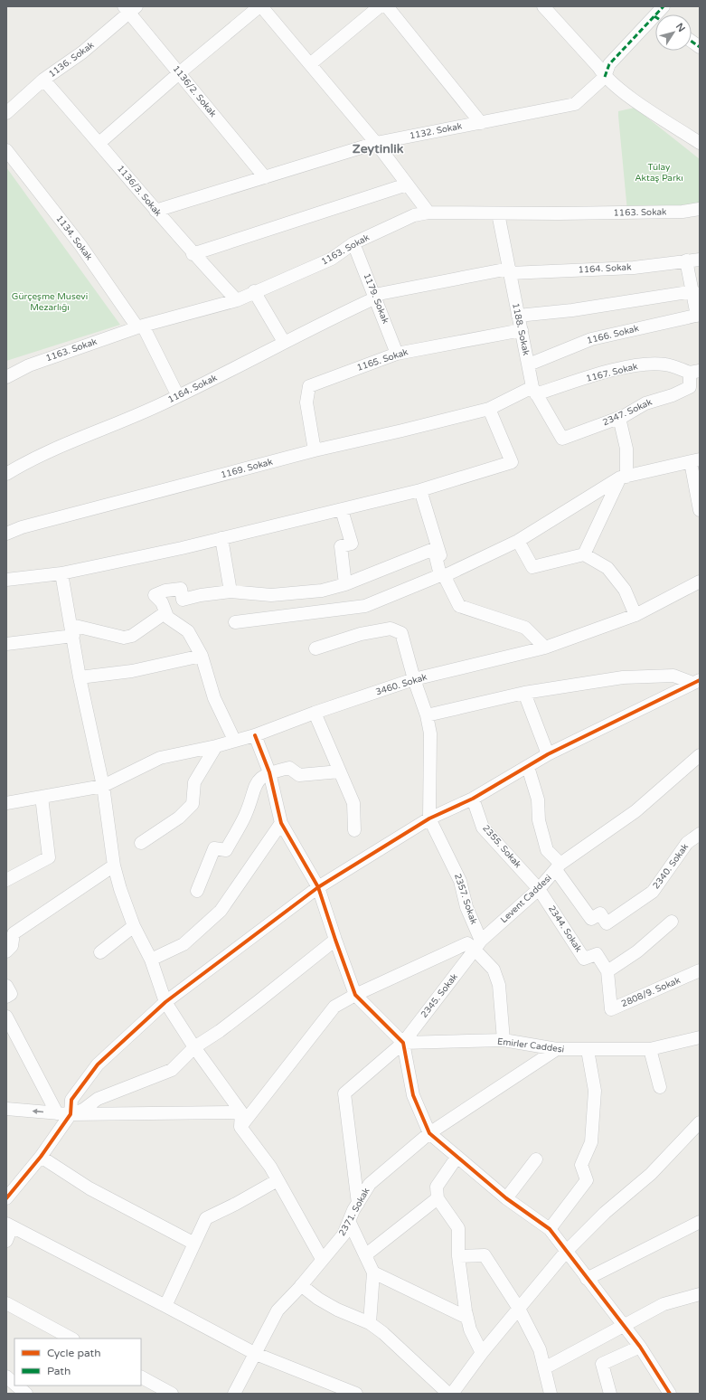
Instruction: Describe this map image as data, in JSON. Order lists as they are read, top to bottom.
{
  "streets": {
    "street": [
      "1136. Sokak",
      "1136/2. Sokak",
      "1132. Sokak",
      "1136/3. Sokak",
      "1163. Sokak",
      "1134. Sokak",
      "1164. Sokak",
      "1179. Sokak",
      "1188. Sokak",
      "1166. Sokak",
      "1165. Sokak",
      "1167. Sokak",
      "2347. Sokak",
      "1169. Sokak",
      "3460. Sokak",
      "2355. Sokak",
      "2340. Sokak",
      "2357. Sokak",
      "Levent Caddesi",
      "2344. Sokak",
      "2808/9. Sokak",
      "2345. Sokak",
      "Emirler Caddesi",
      "2371. Sokak"
    ]
  },
  "crossings": [
    ["1136. Sokak", "1136/2. Sokak"],
    ["1136. Sokak", "1136/3. Sokak"],
    ["1136/2. Sokak", "1132. Sokak"],
    ["1132. Sokak", "1136/3. Sokak"],
    ["1136/3. Sokak", "1163. Sokak"],
    ["1163. Sokak", "1134. Sokak"],
    ["1163. Sokak", "1179. Sokak"],
    ["1163. Sokak", "1188. Sokak"],
    ["1134. Sokak", "1164. Sokak"],
    ["1164. Sokak", "1179. Sokak"],
    ["1164. Sokak", "1188. Sokak"],
    ["1179. Sokak", "1165. Sokak"],
    ["1188. Sokak", "1166. Sokak"],
    ["1188. Sokak", "1165. Sokak"],
    ["1188. Sokak", "1167. Sokak"],
    ["1188. Sokak", "2347. Sokak"],
    ["1165. Sokak", "1169. Sokak"],
    ["1167. Sokak", "2347. Sokak"],
    ["1167. Sokak", "1169. Sokak"],
    ["2355. Sokak", "Levent Caddesi"],
    ["2355. Sokak", "2344. Sokak"],
    ["2340. Sokak", "Levent Caddesi"],
    ["2357. Sokak", "Levent Caddesi"],
    ["2357. Sokak", "2345. Sokak"],
    ["Levent Caddesi", "2344. Sokak"],
    ["Levent Caddesi", "2345. Sokak"],
    ["2344. Sokak", "2808/9. Sokak"],
    ["2345. Sokak", "Emirler Caddesi"],
    ["2345. Sokak", "2371. Sokak"],
    ["Emirler Caddesi", "2371. Sokak"]
  ],
  "districts": ["Zeytinlik"],
  "parks": ["Tülay Aktaş Parkı", "Gürçeşme Musevi Mezarlığı"],
  "legend": ["Cycle path", "Path"],
  "north": "top right"
}
